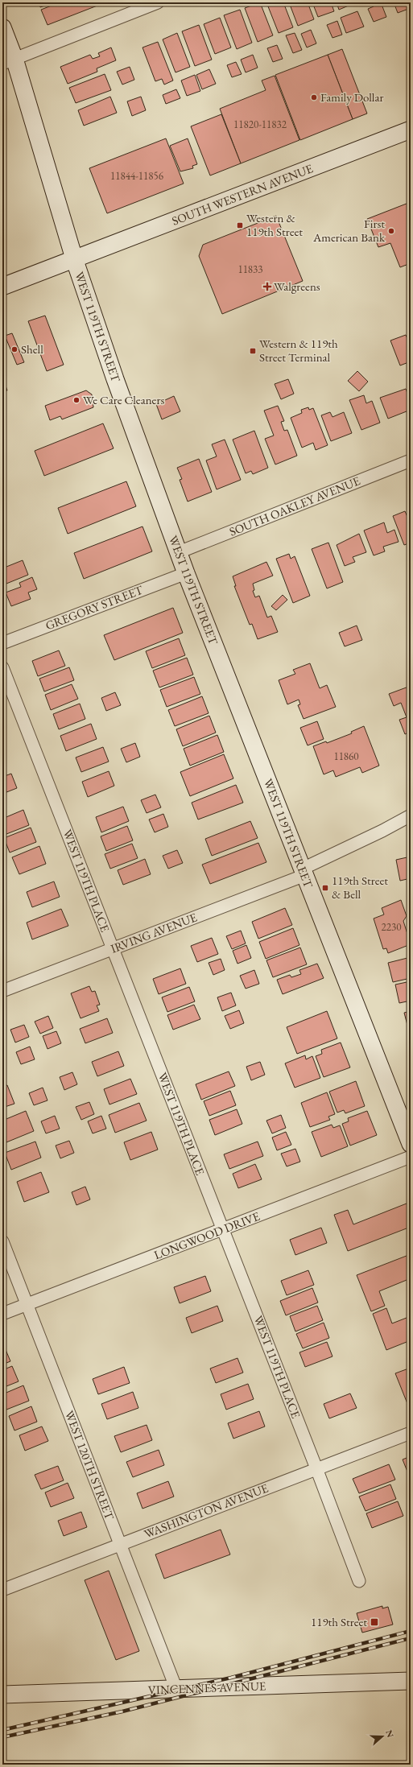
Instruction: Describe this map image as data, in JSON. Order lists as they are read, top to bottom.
{
  "streets": {
    "street": [
      "SOUTH WESTERN AVENUE",
      "WEST 119TH STREET",
      "SOUTH OAKLEY AVENUE",
      "GREGORY STREET",
      "WEST 119TH PLACE",
      "IRVING AVENUE",
      "LONGWOOD DRIVE",
      "WEST 120TH STREET",
      "WASHINGTON AVENUE",
      "VINCENNES AVENUE"
    ]
  },
  "crossings": [
    ["SOUTH WESTERN AVENUE", "WEST 119TH STREET"],
    ["WEST 119TH STREET", "SOUTH OAKLEY AVENUE"],
    ["WEST 119TH STREET", "GREGORY STREET"],
    ["WEST 119TH STREET", "IRVING AVENUE"],
    ["WEST 119TH PLACE", "IRVING AVENUE"],
    ["WEST 119TH PLACE", "LONGWOOD DRIVE"],
    ["WEST 119TH PLACE", "WASHINGTON AVENUE"],
    ["LONGWOOD DRIVE", "WEST 120TH STREET"],
    ["WEST 120TH STREET", "WASHINGTON AVENUE"],
    ["WEST 120TH STREET", "VINCENNES AVENUE"]
  ],
  "places": {
    "other": [
      "Family Dollar",
      "First American Bank",
      "Shell",
      "We Care Cleaners"
    ],
    "transit": [
      "Western & 119th Street",
      "Western & 119th Street Terminal",
      "119th Street & Bell",
      "119th Street"
    ],
    "health": ["Walgreens"]
  },
  "house_numbers": [
    "11820-11832",
    "11844-11856",
    "11833",
    "11860",
    "2230"
  ],
  "north": "right"
}
